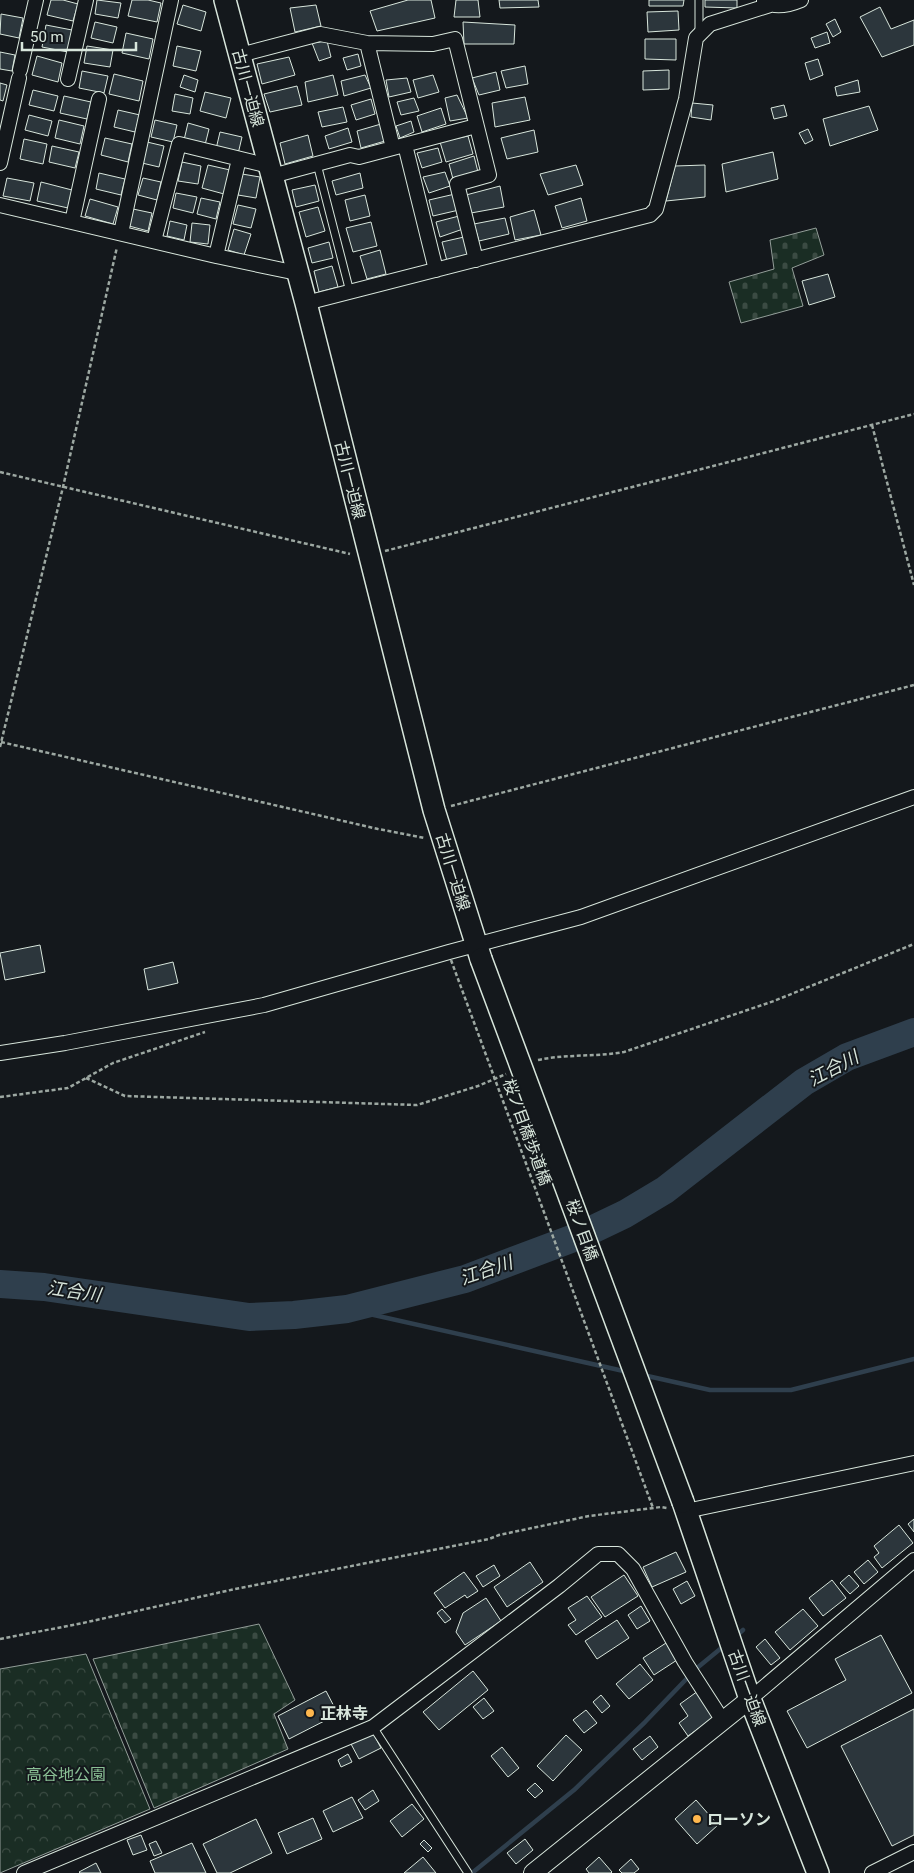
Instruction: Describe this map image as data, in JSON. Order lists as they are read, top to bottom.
{
  "streets": {
    "main road": ["古川一迫線", "桜ノ目橋"],
    "path": ["桜ノ目橋歩道橋"]
  },
  "crossings": [
    ["古川一迫線", "桜ノ目橋"]
  ],
  "water": ["江合川"],
  "parks": ["高谷地公園"],
  "places": ["正林寺", "ローソン"],
  "scale_bar": "50 m"
}
